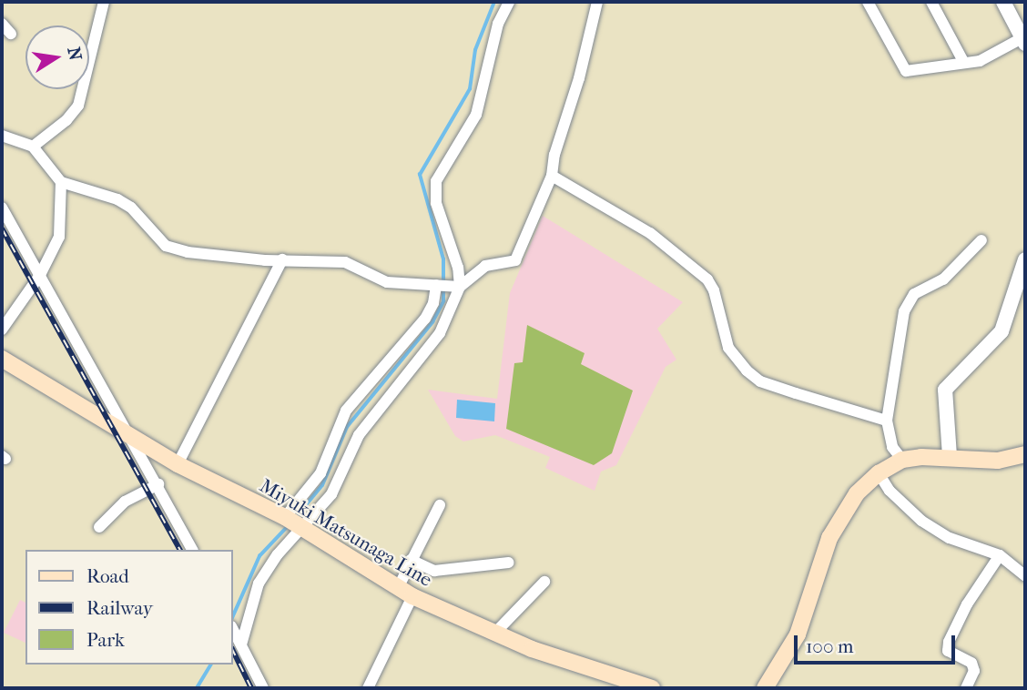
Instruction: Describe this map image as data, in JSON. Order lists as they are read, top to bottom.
{
  "streets": {
    "main road": ["Miyuki Matsunaga Line"]
  },
  "legend": ["Road", "Railway", "Park"],
  "scale_bar": "100 m",
  "north": "right"
}
